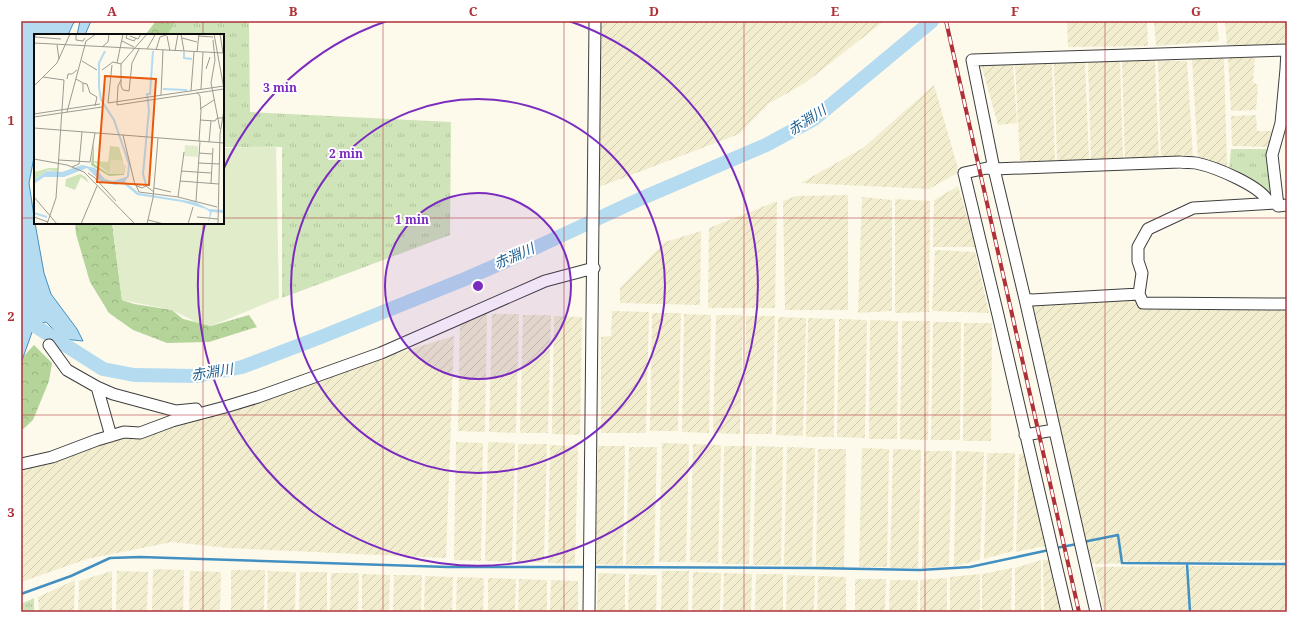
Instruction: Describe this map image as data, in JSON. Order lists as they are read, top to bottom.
{
  "water": ["赤淵川"],
  "grid": {
    "columns": [
      "A",
      "B",
      "C",
      "D",
      "E",
      "F",
      "G"
    ],
    "rows": ["1", "2", "3"]
  },
  "rings": ["3 min", "2 min", "1 min"]
}
